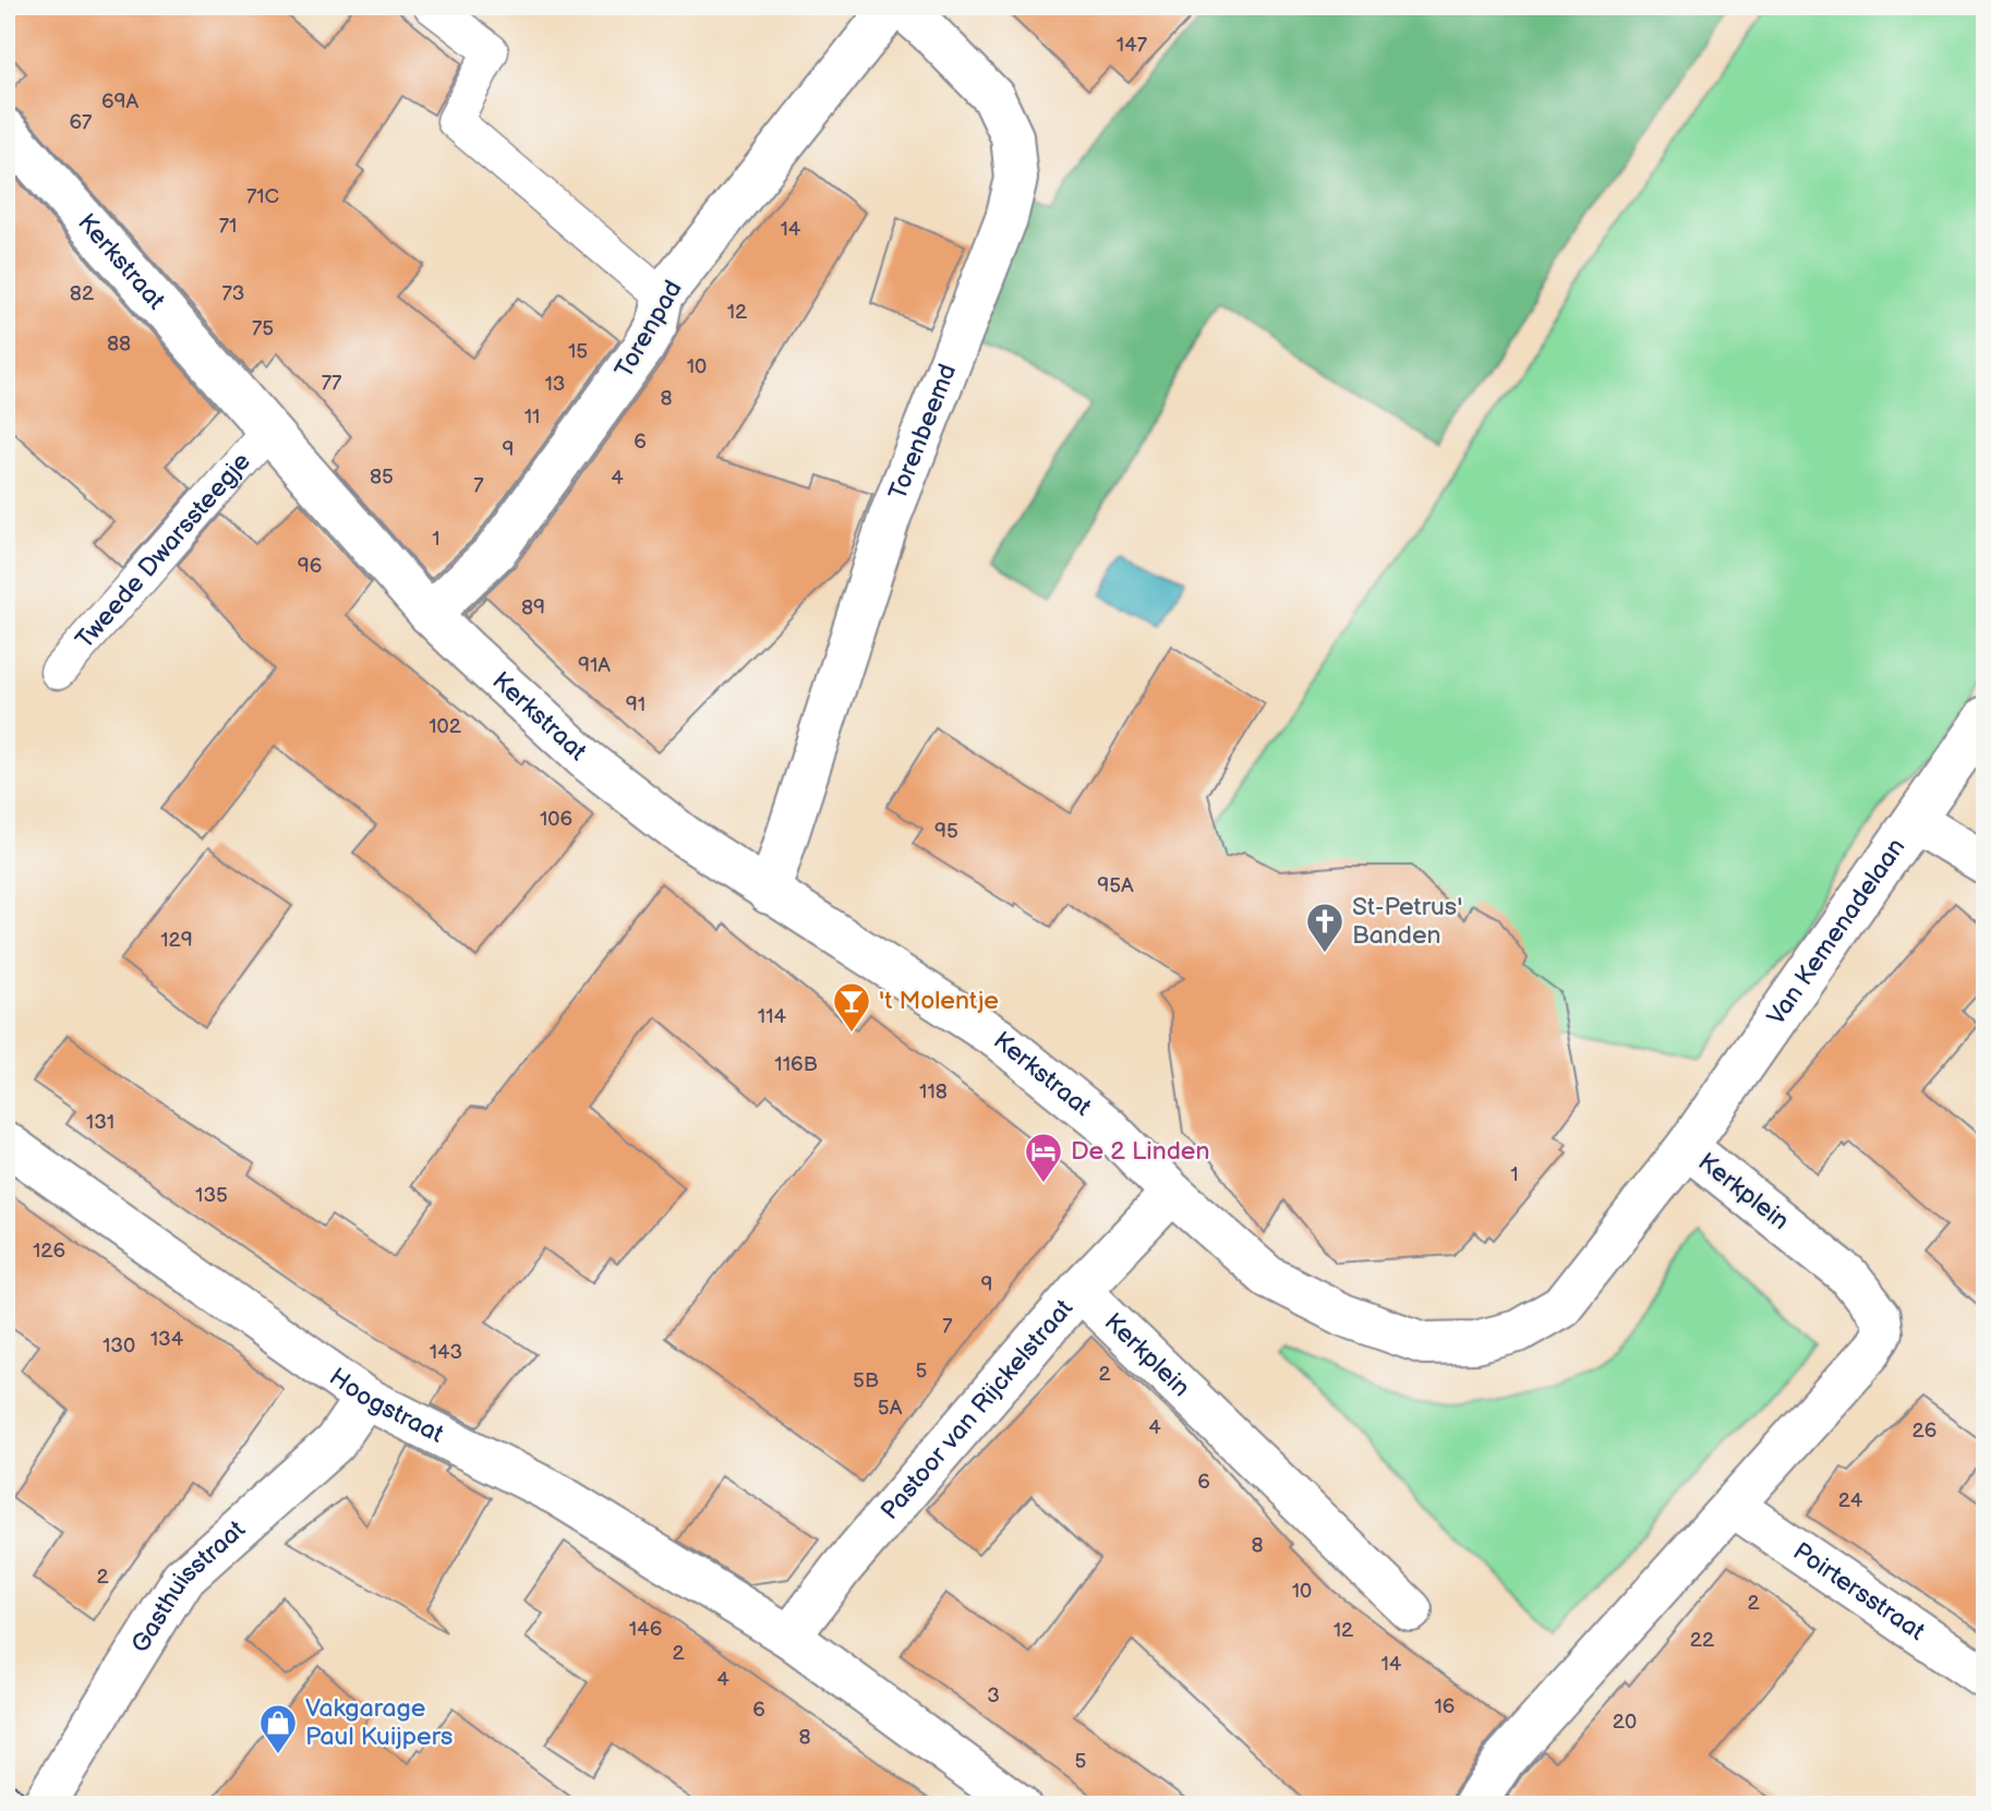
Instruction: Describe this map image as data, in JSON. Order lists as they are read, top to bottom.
{
  "streets": {
    "street": [
      "Kerkstraat",
      "Torenpad",
      "Torenbeemd",
      "Van Kemenadelaan",
      "Kerkplein",
      "Hoogstraat",
      "Pastoor van Rijckelstraat",
      "Gasthuisstraat",
      "Poirtersstraat"
    ],
    "lane": ["Tweede Dwarssteegje"]
  },
  "crossings": [
    ["Kerkstraat", "Torenpad"],
    ["Kerkstraat", "Torenbeemd"],
    ["Kerkstraat", "Tweede Dwarssteegje"],
    ["Kerkstraat", "Kerkplein"],
    ["Kerkstraat", "Pastoor van Rijckelstraat"],
    ["Van Kemenadelaan", "Kerkplein"],
    ["Kerkplein", "Pastoor van Rijckelstraat"],
    ["Kerkplein", "Poirtersstraat"],
    ["Hoogstraat", "Pastoor van Rijckelstraat"],
    ["Hoogstraat", "Gasthuisstraat"]
  ],
  "places": {
    "church": ["St-Petrus' Banden"],
    "bar": ["'t Molentje"],
    "hotel": ["De 2 Linden"],
    "shop": ["Vakgarage Paul Kuijpers"]
  },
  "house_numbers": [
    "147",
    "69A",
    "67",
    "71C",
    "71",
    "14",
    "82",
    "73",
    "12",
    "75",
    "88",
    "15",
    "10",
    "77",
    "13",
    "8",
    "11",
    "6",
    "9",
    "85",
    "4",
    "7",
    "1",
    "96",
    "89",
    "91A",
    "91",
    "102",
    "106",
    "95",
    "95A",
    "129",
    "114",
    "116B",
    "118",
    "131",
    "1",
    "135",
    "126",
    "9",
    "7",
    "134",
    "130",
    "143",
    "5",
    "2",
    "5B",
    "5A",
    "4",
    "26",
    "6",
    "24",
    "8",
    "2",
    "10",
    "2",
    "146",
    "12",
    "22",
    "2",
    "14",
    "4",
    "3",
    "16",
    "6",
    "20",
    "8",
    "5"
  ]
}
